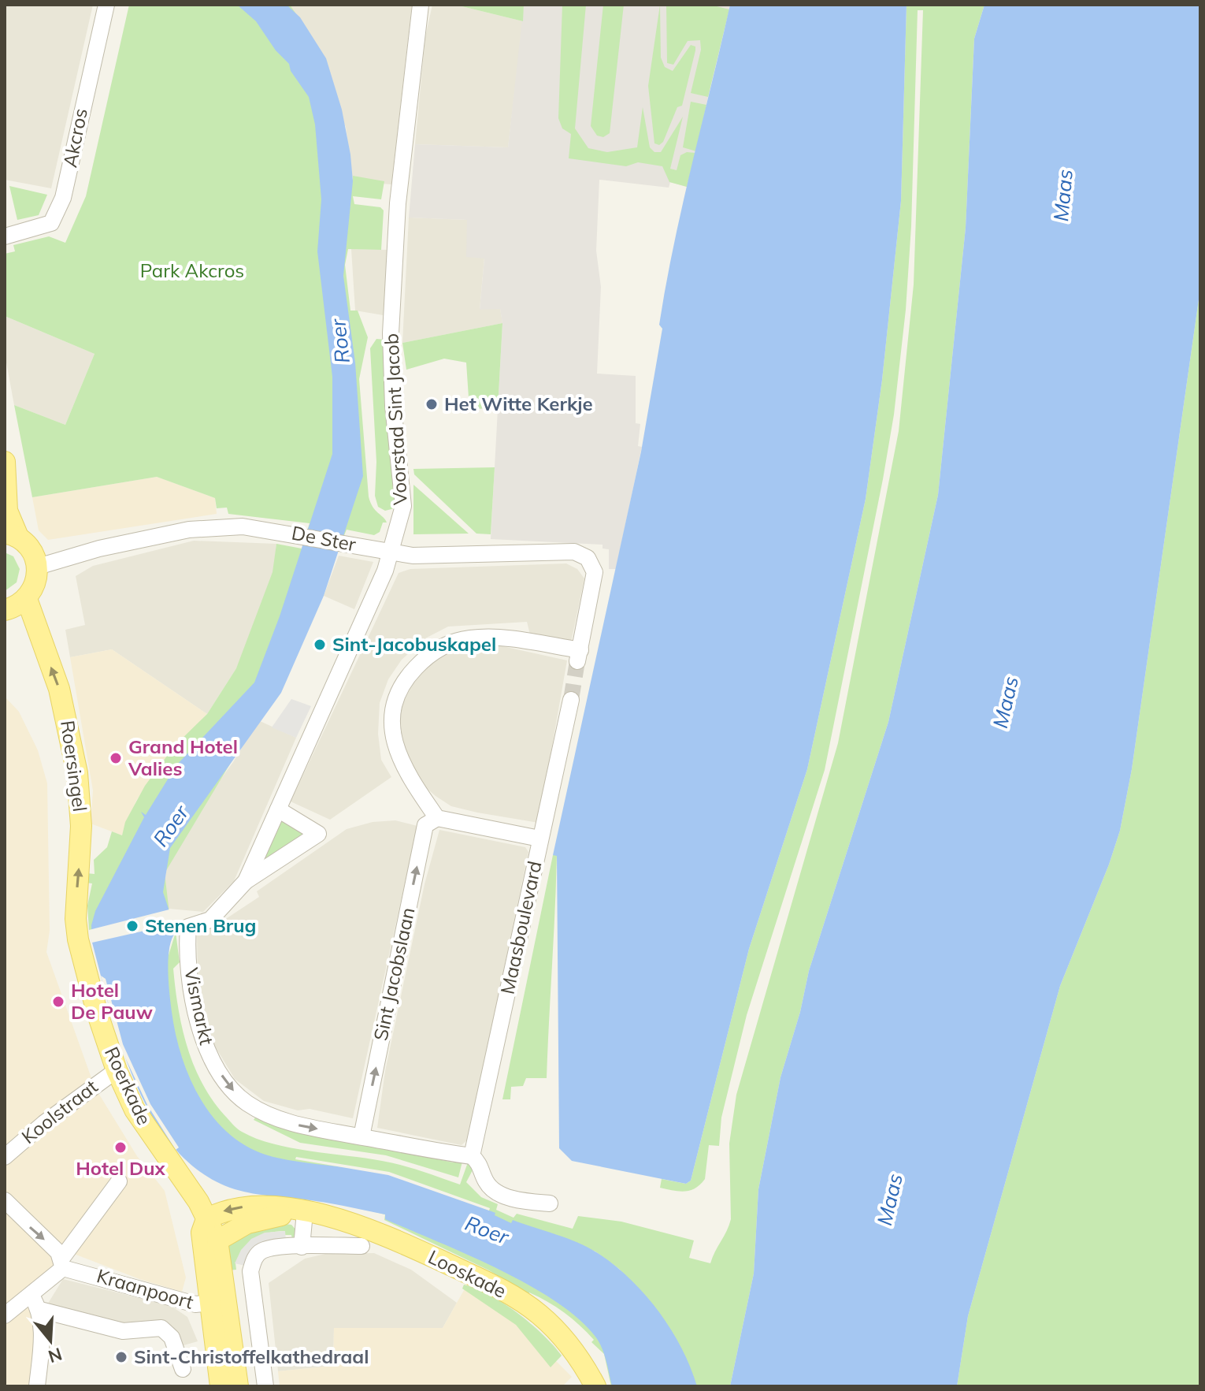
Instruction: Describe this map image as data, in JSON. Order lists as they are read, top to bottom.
{
  "streets": {
    "main road": ["Roersingel", "Roerkade", "Looskade"],
    "street": [
      "Akcros",
      "Voorstad Sint Jacob",
      "De Ster",
      "Maasboulevard",
      "Sint Jacobslaan",
      "Vismarkt",
      "Koolstraat",
      "Kraanpoort"
    ]
  },
  "crossings": [
    ["Voorstad Sint Jacob", "De Ster"],
    ["Voorstad Sint Jacob", "Vismarkt"],
    ["De Ster", "Sint Jacobslaan"],
    ["Roersingel", "Roerkade"],
    ["Maasboulevard", "Vismarkt"],
    ["Sint Jacobslaan", "Vismarkt"],
    ["Roerkade", "Koolstraat"],
    ["Roerkade", "Looskade"],
    ["Roerkade", "Kraanpoort"]
  ],
  "one_way": ["Roersingel", "Sint Jacobslaan", "Vismarkt"],
  "water": ["Maas", "Roer"],
  "parks": ["Park Akcros"],
  "places": [
    "Het Witte Kerkje",
    "Sint-Jacobuskapel",
    "Grand Hotel Valies",
    "Stenen Brug",
    "Hotel De Pauw",
    "Hotel Dux",
    "Sint-Christoffelkathedraal"
  ],
  "north": "bottom"
}
